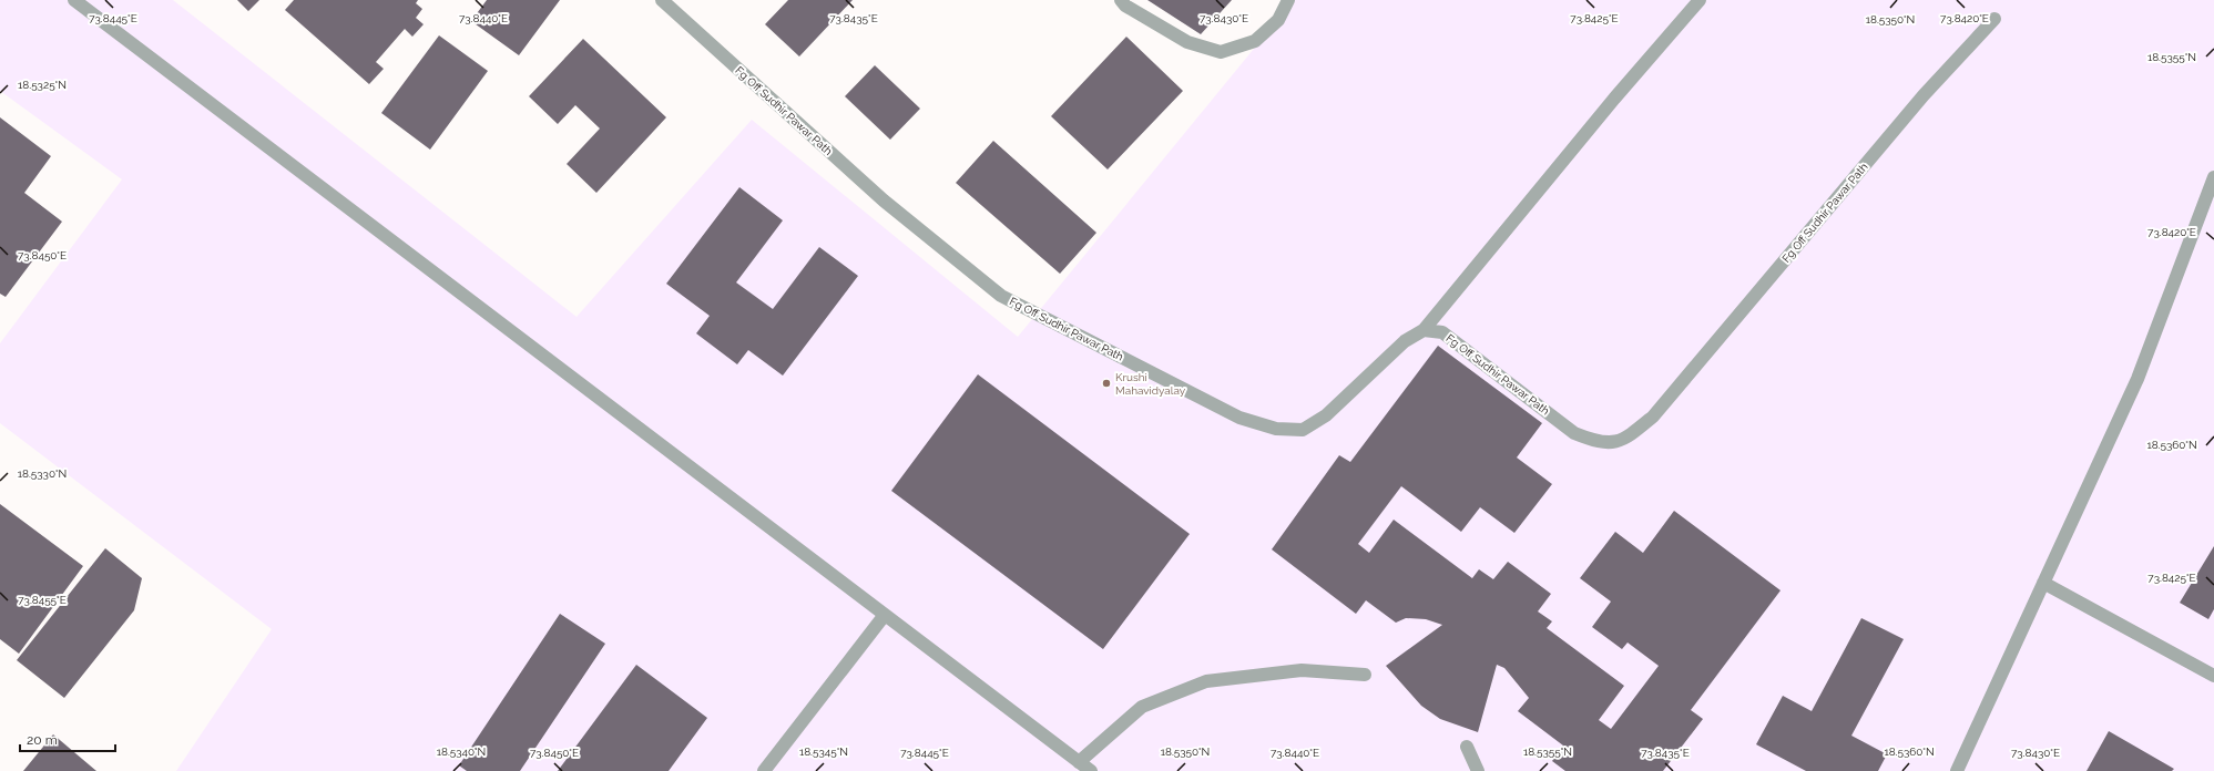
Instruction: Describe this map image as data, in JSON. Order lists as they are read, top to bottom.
{
  "streets": {
    "street": ["Fg Off Sudhir Pawar Path"]
  },
  "places": ["Krushi Mahavidyalay"],
  "scale_bar": "20 m",
  "coordinates": [
    "73.8445°E",
    "73.8440°E",
    "73.8430°E",
    "73.8425°E",
    "73.8420°E",
    "73.8435°E",
    "18.5350°N",
    "18.5355°N",
    "18.5325°N",
    "73.8450°E",
    "18.5360°N",
    "18.5330°N",
    "73.8455°E",
    "18.5340°N",
    "18.5345°N"
  ]
}
